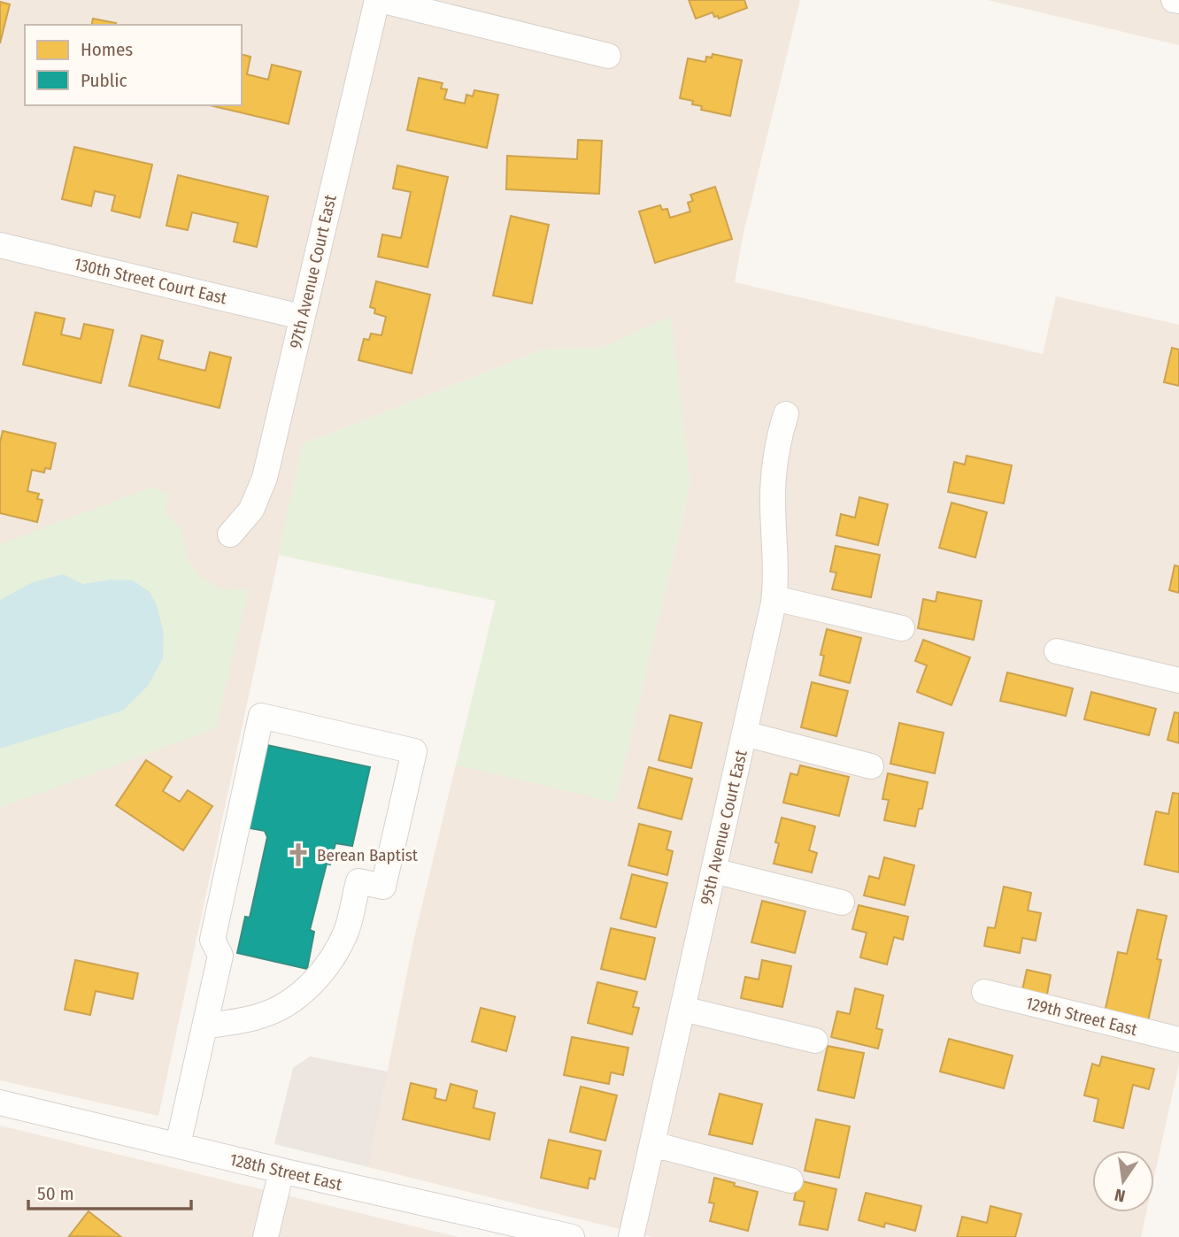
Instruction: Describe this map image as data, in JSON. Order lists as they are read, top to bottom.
{
  "streets": {
    "street": [
      "97th Avenue Court East",
      "130th Street Court East",
      "95th Avenue Court East",
      "129th Street East",
      "128th Street East"
    ]
  },
  "crossings": [
    ["97th Avenue Court East", "130th Street Court East"]
  ],
  "places": {
    "church": ["Berean Baptist"]
  },
  "legend": ["Homes", "Public"],
  "scale_bar": "50 m",
  "north": "bottom"
}
